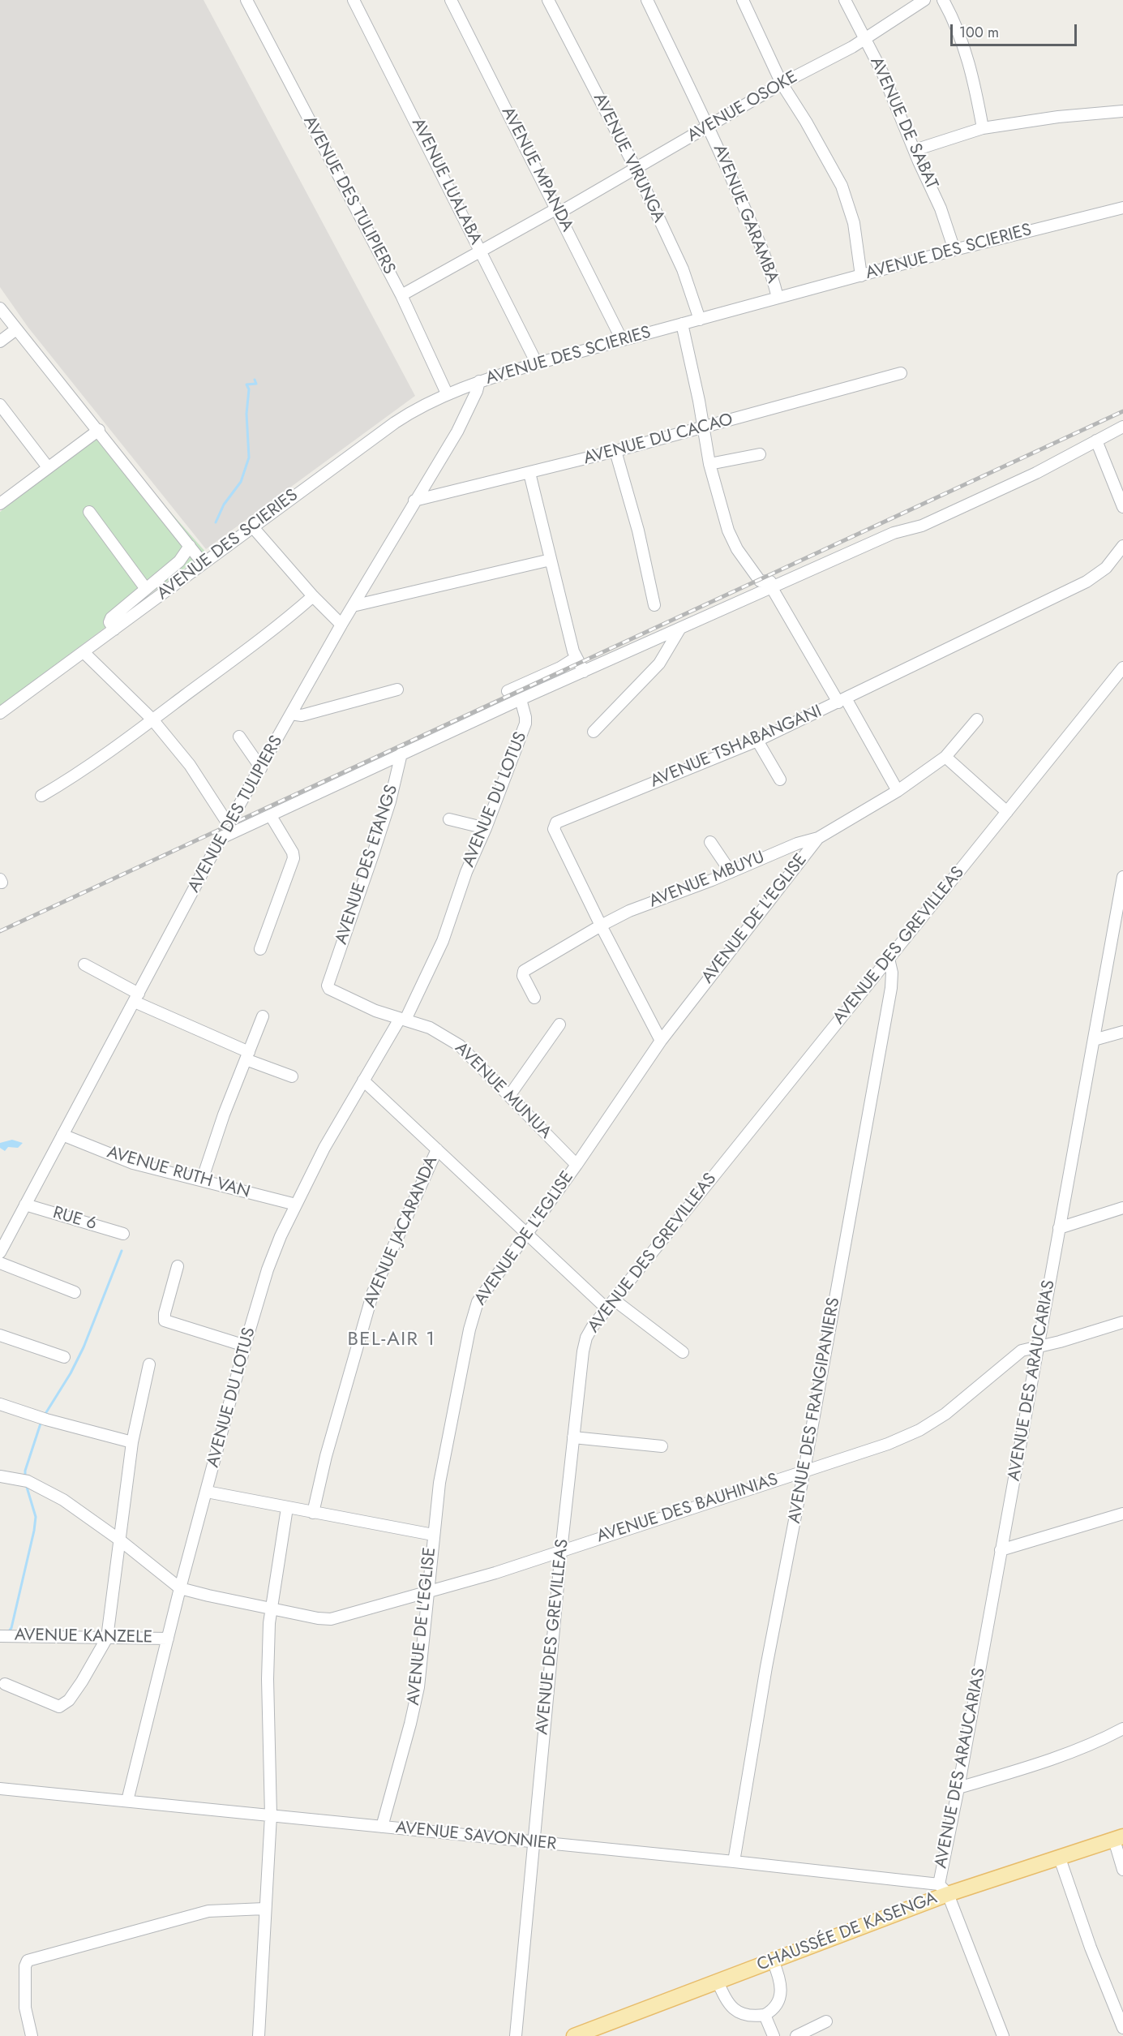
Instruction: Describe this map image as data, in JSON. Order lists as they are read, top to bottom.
{
  "streets": {
    "main road": ["CHAUSSÉE DE KASENGA"],
    "street": [
      "AVENUE OSOKE",
      "AVENUE DE SABAT",
      "AVENUE VIRUNGA",
      "AVENUE MPANDA",
      "AVENUE LUALABA",
      "AVENUE DES TULIPIERS",
      "AVENUE GARAMBA",
      "AVENUE DES SCIERIES",
      "AVENUE DU CACAO",
      "AVENUE TSHABANGANI",
      "AVENUE DU LOTUS",
      "AVENUE DES ETANGS",
      "AVENUE MBUYU",
      "AVENUE DE L'EGLISE",
      "AVENUE DES GREVILLEAS",
      "AVENUE MUNUA",
      "AVENUE RUTH VAN",
      "RUE 6",
      "AVENUE JACARANDA",
      "AVENUE DES ARAUCARIAS",
      "AVENUE DES FRANGIPANIERS",
      "AVENUE DES BAUHINIAS",
      "AVENUE KANZELE",
      "AVENUE SAVONNIER"
    ]
  },
  "crossings": [
    ["AVENUE OSOKE", "AVENUE DE SABAT"],
    ["AVENUE OSOKE", "AVENUE VIRUNGA"],
    ["AVENUE OSOKE", "AVENUE MPANDA"],
    ["AVENUE OSOKE", "AVENUE LUALABA"],
    ["AVENUE OSOKE", "AVENUE DES TULIPIERS"],
    ["AVENUE OSOKE", "AVENUE GARAMBA"],
    ["AVENUE DE SABAT", "AVENUE DES SCIERIES"],
    ["AVENUE VIRUNGA", "AVENUE DES SCIERIES"],
    ["AVENUE MPANDA", "AVENUE DES SCIERIES"],
    ["AVENUE LUALABA", "AVENUE DES SCIERIES"],
    ["AVENUE DES TULIPIERS", "AVENUE DES SCIERIES"],
    ["AVENUE DES TULIPIERS", "AVENUE DU CACAO"],
    ["AVENUE DES TULIPIERS", "AVENUE DES ETANGS"],
    ["AVENUE DES TULIPIERS", "AVENUE RUTH VAN"],
    ["AVENUE DES TULIPIERS", "RUE 6"],
    ["AVENUE GARAMBA", "AVENUE DES SCIERIES"],
    ["AVENUE TSHABANGANI", "AVENUE MBUYU"],
    ["AVENUE TSHABANGANI", "AVENUE DE L'EGLISE"],
    ["AVENUE DU LOTUS", "AVENUE DES ETANGS"],
    ["AVENUE DU LOTUS", "AVENUE MUNUA"],
    ["AVENUE DU LOTUS", "AVENUE RUTH VAN"],
    ["AVENUE DU LOTUS", "AVENUE DES BAUHINIAS"],
    ["AVENUE DU LOTUS", "AVENUE KANZELE"],
    ["AVENUE DU LOTUS", "AVENUE SAVONNIER"],
    ["AVENUE DES ETANGS", "AVENUE MUNUA"],
    ["AVENUE MBUYU", "AVENUE DE L'EGLISE"],
    ["AVENUE DE L'EGLISE", "AVENUE MUNUA"],
    ["AVENUE DE L'EGLISE", "AVENUE DES BAUHINIAS"],
    ["AVENUE DE L'EGLISE", "AVENUE SAVONNIER"],
    ["AVENUE DES GREVILLEAS", "AVENUE DES FRANGIPANIERS"],
    ["AVENUE DES GREVILLEAS", "AVENUE DES BAUHINIAS"],
    ["AVENUE DES GREVILLEAS", "AVENUE SAVONNIER"],
    ["AVENUE DES ARAUCARIAS", "AVENUE DES BAUHINIAS"],
    ["AVENUE DES ARAUCARIAS", "AVENUE SAVONNIER"],
    ["AVENUE DES ARAUCARIAS", "CHAUSSÉE DE KASENGA"],
    ["AVENUE DES FRANGIPANIERS", "AVENUE DES BAUHINIAS"],
    ["AVENUE DES FRANGIPANIERS", "AVENUE SAVONNIER"],
    ["AVENUE SAVONNIER", "CHAUSSÉE DE KASENGA"]
  ],
  "districts": ["BEL-AIR 1"],
  "scale_bar": "100 m"
}
